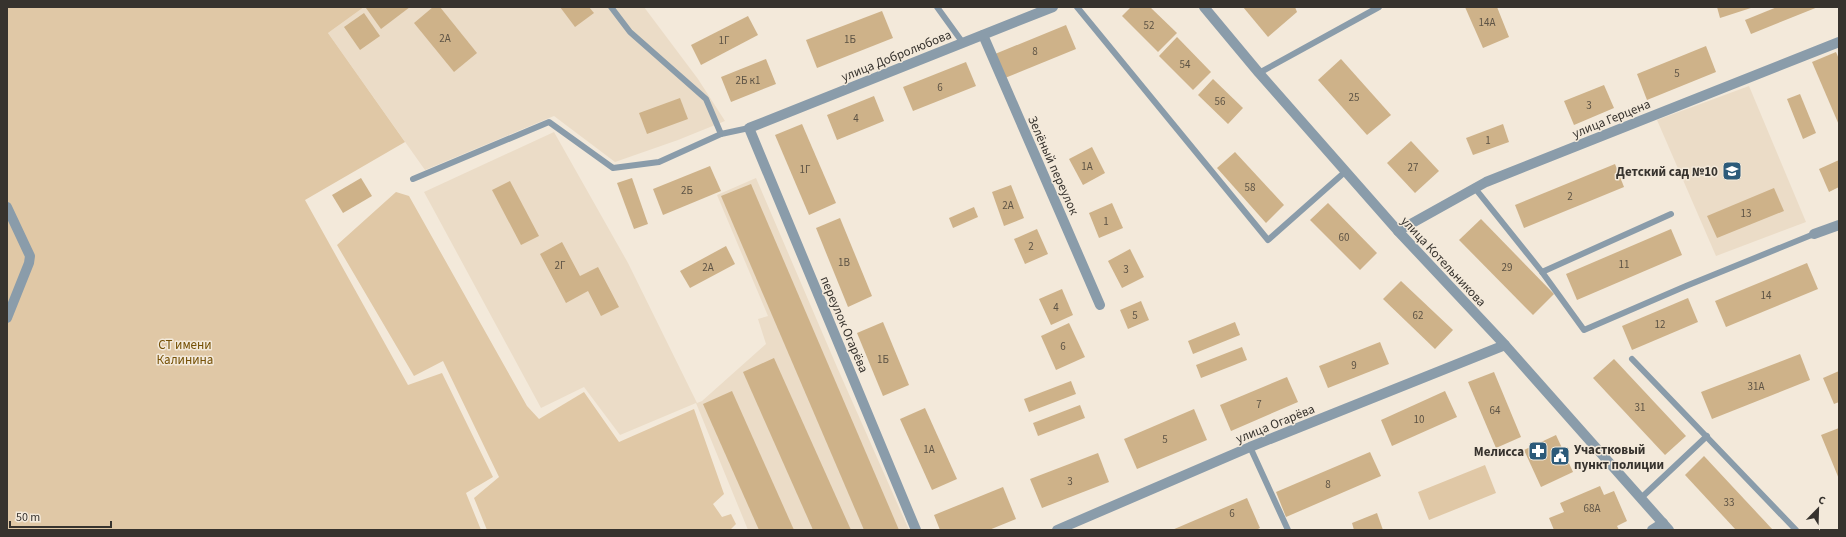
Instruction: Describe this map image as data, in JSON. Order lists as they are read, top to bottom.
{
  "streets": {
    "street": [
      "улица Добролюбова",
      "улица Герцена",
      "Зелёный переулок",
      "улица Котельникова",
      "переулок Огарёва",
      "улица Огарёва"
    ]
  },
  "crossings": [
    ["улица Добролюбова", "Зелёный переулок"],
    ["улица Добролюбова", "переулок Огарёва"],
    ["улица Герцена", "улица Котельникова"],
    ["улица Котельникова", "улица Огарёва"]
  ],
  "parks": ["СТ имени Калинина"],
  "places": {
    "school or university": ["Детский сад №10"],
    "pharmacy": ["Мелисса"],
    "public building": ["Участковый пункт полиции"]
  },
  "house_numbers": [
    "14А",
    "52",
    "2А",
    "1Б",
    "1Г",
    "8",
    "54",
    "5",
    "2Б к1",
    "6",
    "25",
    "56",
    "3",
    "4",
    "1",
    "1А",
    "27",
    "1Г",
    "58",
    "2Б",
    "2",
    "2А",
    "13",
    "1",
    "60",
    "2",
    "1В",
    "11",
    "2Г",
    "2А",
    "29",
    "3",
    "14",
    "4",
    "5",
    "62",
    "12",
    "6",
    "1Б",
    "9",
    "31А",
    "7",
    "31",
    "64",
    "10",
    "5",
    "1А",
    "3",
    "8",
    "33",
    "68А",
    "6"
  ],
  "scale_bar": "50 m",
  "north": "top right"
}
